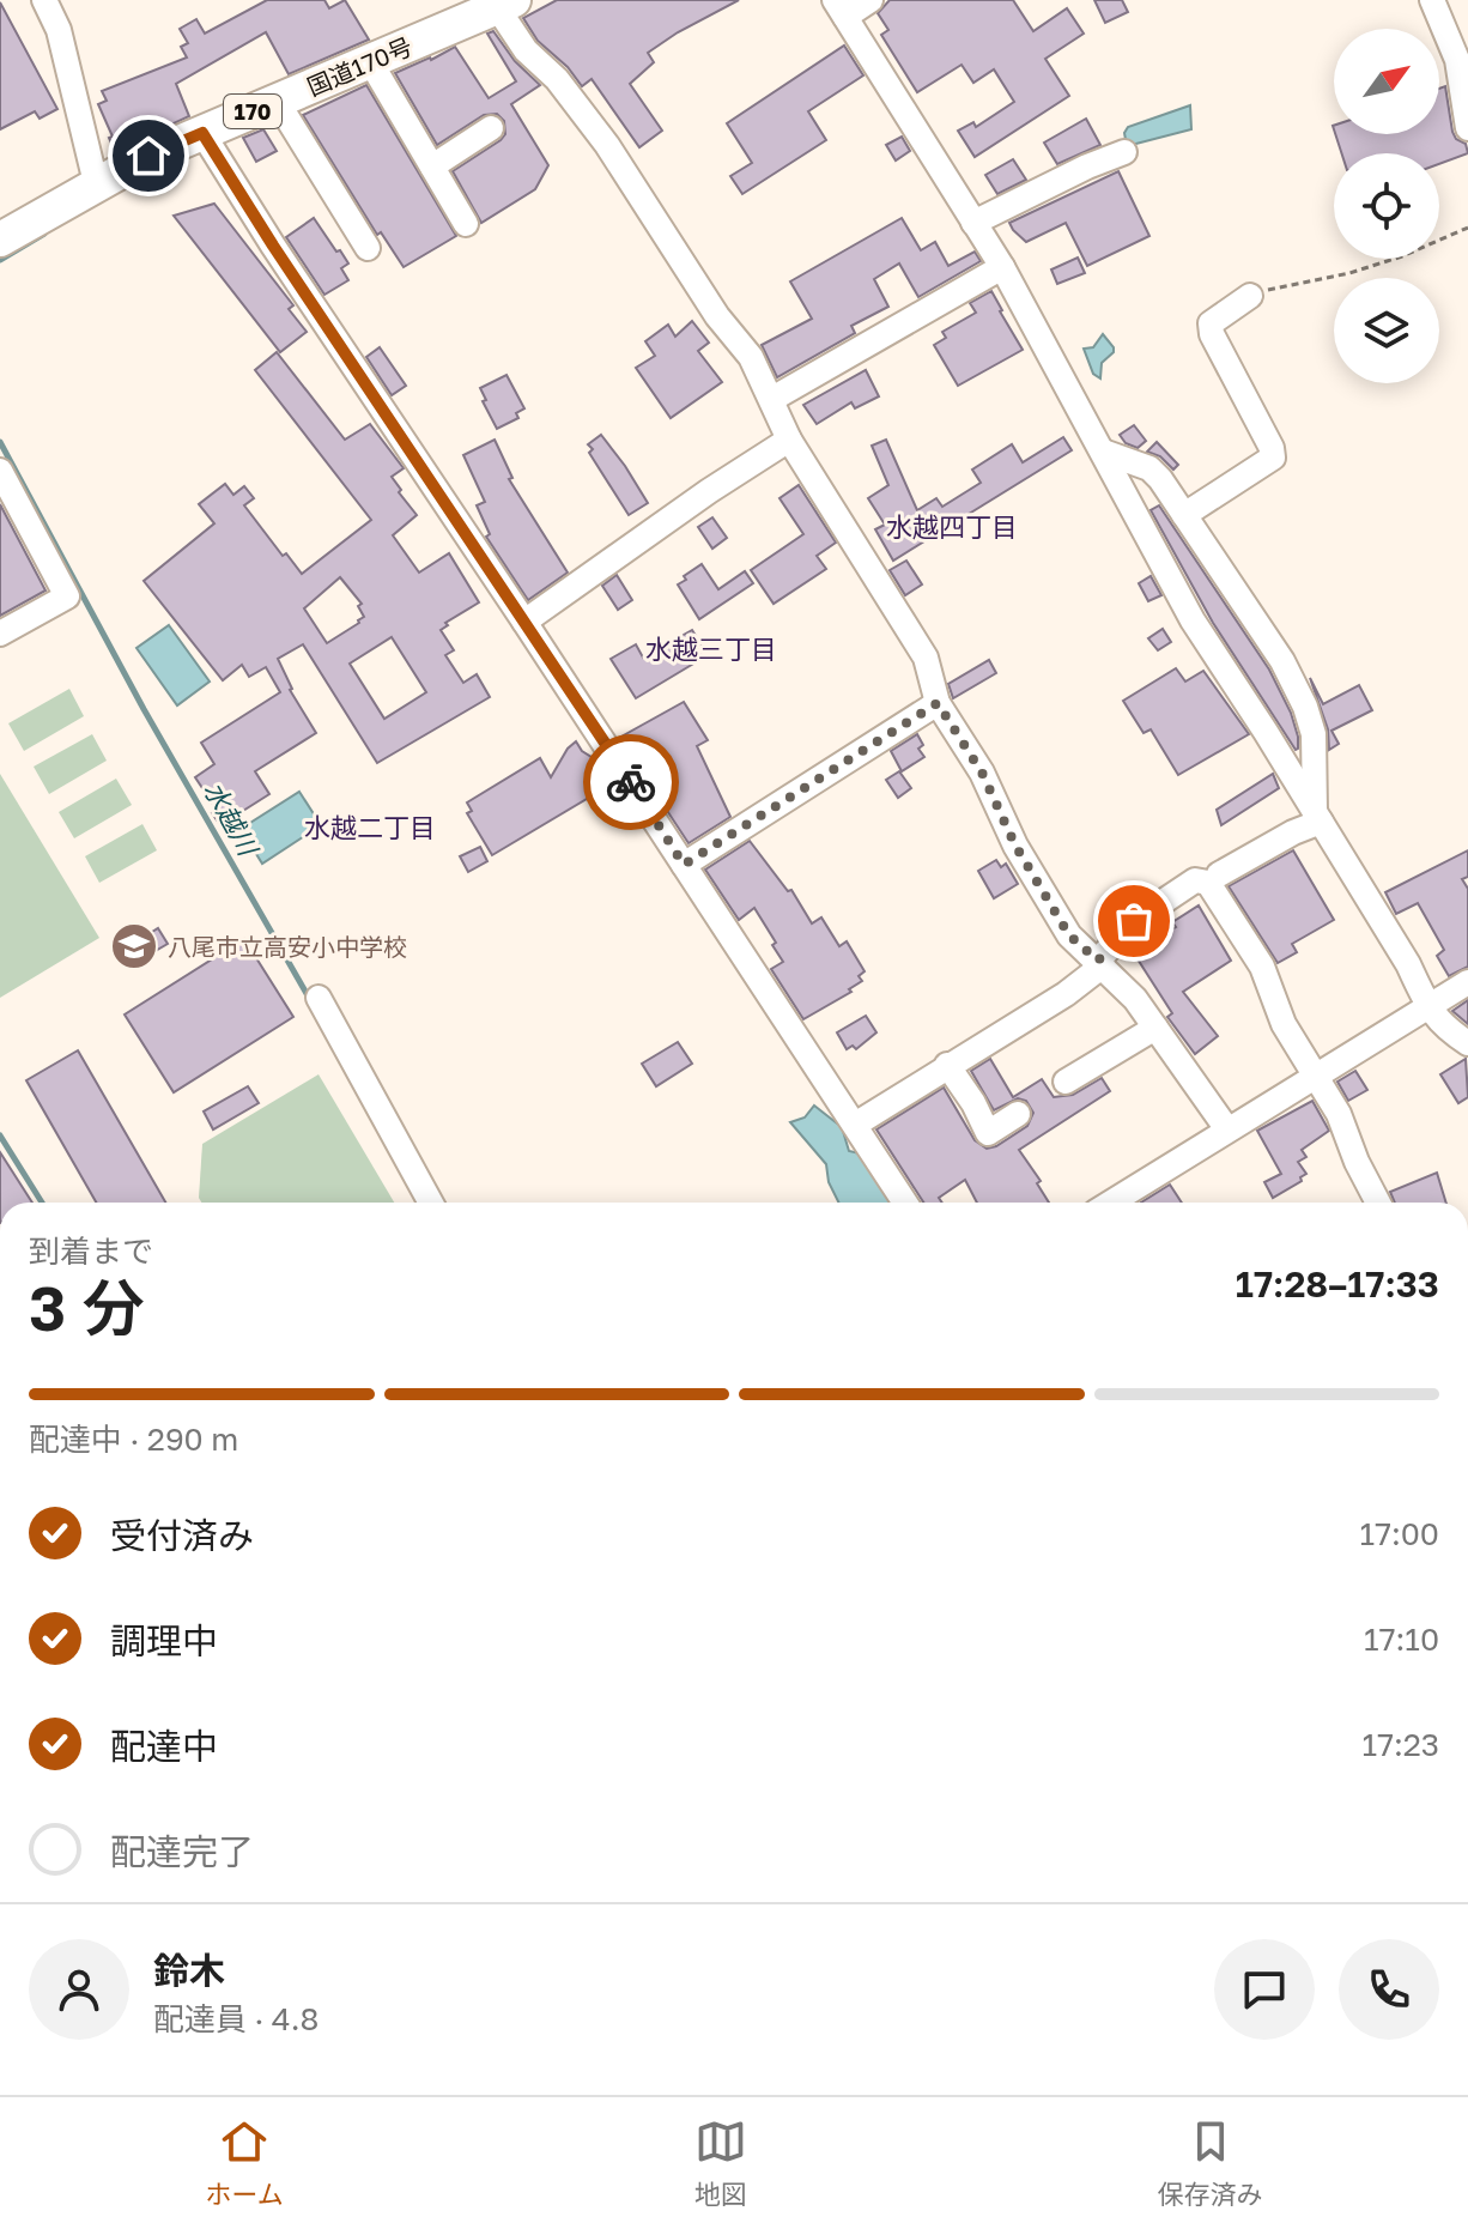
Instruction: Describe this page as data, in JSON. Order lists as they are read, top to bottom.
{
  "streets": {
    "highway": ["国道170号", "170"]
  },
  "districts": ["水越四丁目", "水越三丁目", "水越二丁目"],
  "water": ["水越川"],
  "places": {
    "school or university": ["八尾市立高安小中学校"]
  },
  "north": "top right",
  "page": {
    "heading": ["3 分", "到着まで", "17:28–17:33"],
    "panel": ["鈴木", "配達員 · 4.8"],
    "bar": "配達中 · 290 m",
    "list": [
      ["受付済み", "17:00"],
      ["調理中", "17:10"],
      ["配達中", "17:23"],
      "配達完了"
    ],
    "tabs": ["ホーム", "地図", "保存済み"]
  }
}
